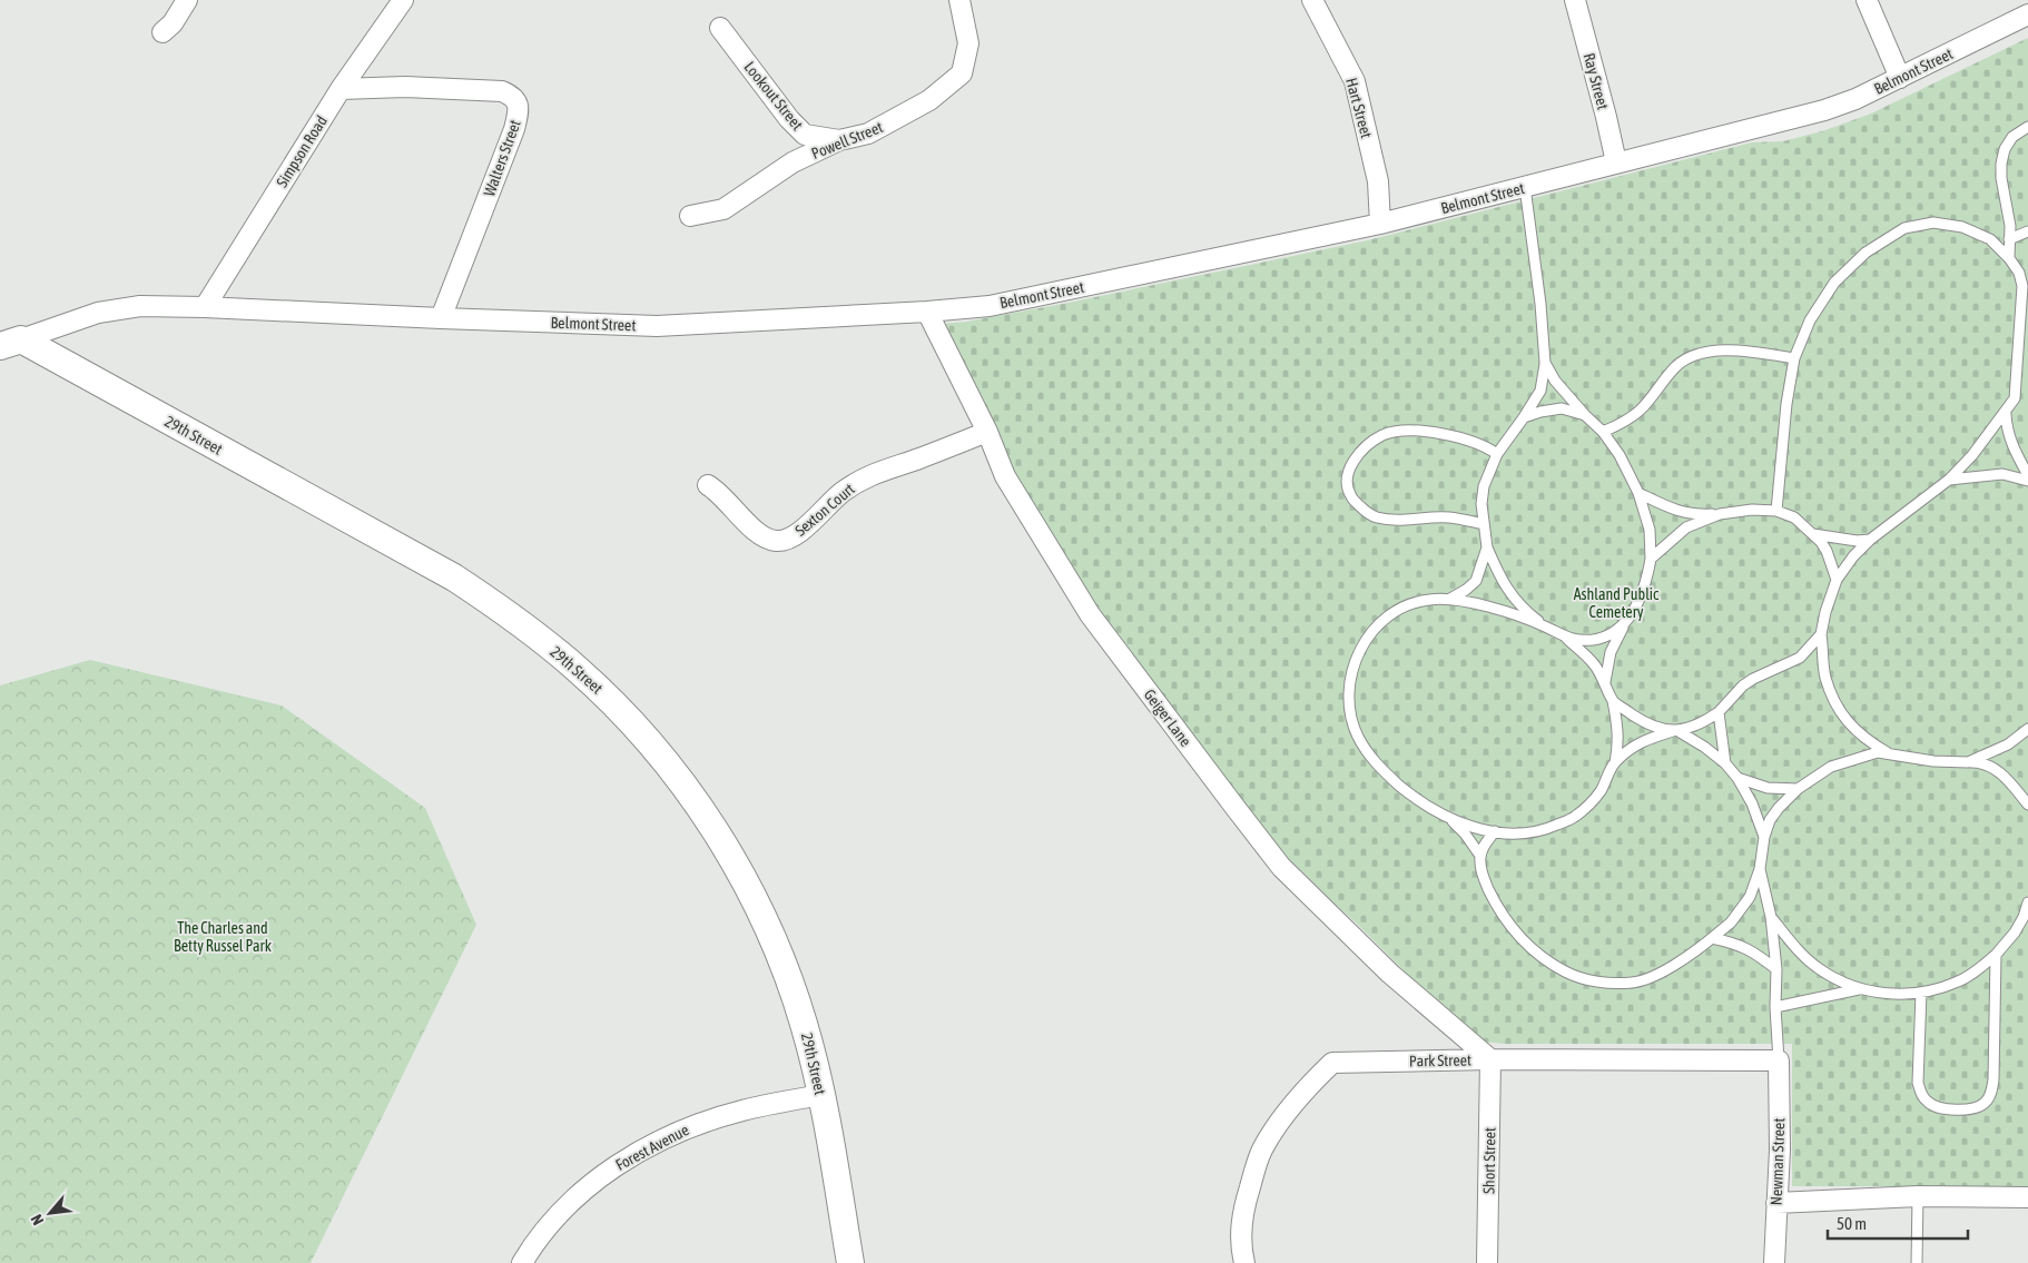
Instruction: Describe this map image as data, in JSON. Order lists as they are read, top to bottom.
{
  "streets": {
    "street": [
      "Belmont Street",
      "Ray Street",
      "Lookout Street",
      "Hart Street",
      "Powell Street",
      "Simpson Road",
      "Walters Street",
      "29th Street",
      "Sexton Court",
      "Geiger Lane",
      "Park Street",
      "Forest Avenue",
      "Short Street",
      "Newman Street"
    ]
  },
  "crossings": [
    ["Belmont Street", "Ray Street"],
    ["Belmont Street", "Hart Street"],
    ["Belmont Street", "Simpson Road"],
    ["Belmont Street", "Walters Street"],
    ["Belmont Street", "29th Street"],
    ["Belmont Street", "Geiger Lane"],
    ["Lookout Street", "Powell Street"],
    ["Simpson Road", "Walters Street"],
    ["29th Street", "Forest Avenue"],
    ["Sexton Court", "Geiger Lane"],
    ["Geiger Lane", "Park Street"],
    ["Geiger Lane", "Short Street"],
    ["Park Street", "Short Street"],
    ["Park Street", "Newman Street"]
  ],
  "parks": ["Ashland Public Cemetery", "The Charles and Betty Russel Park"],
  "scale_bar": "50 m",
  "north": "bottom left"
}
